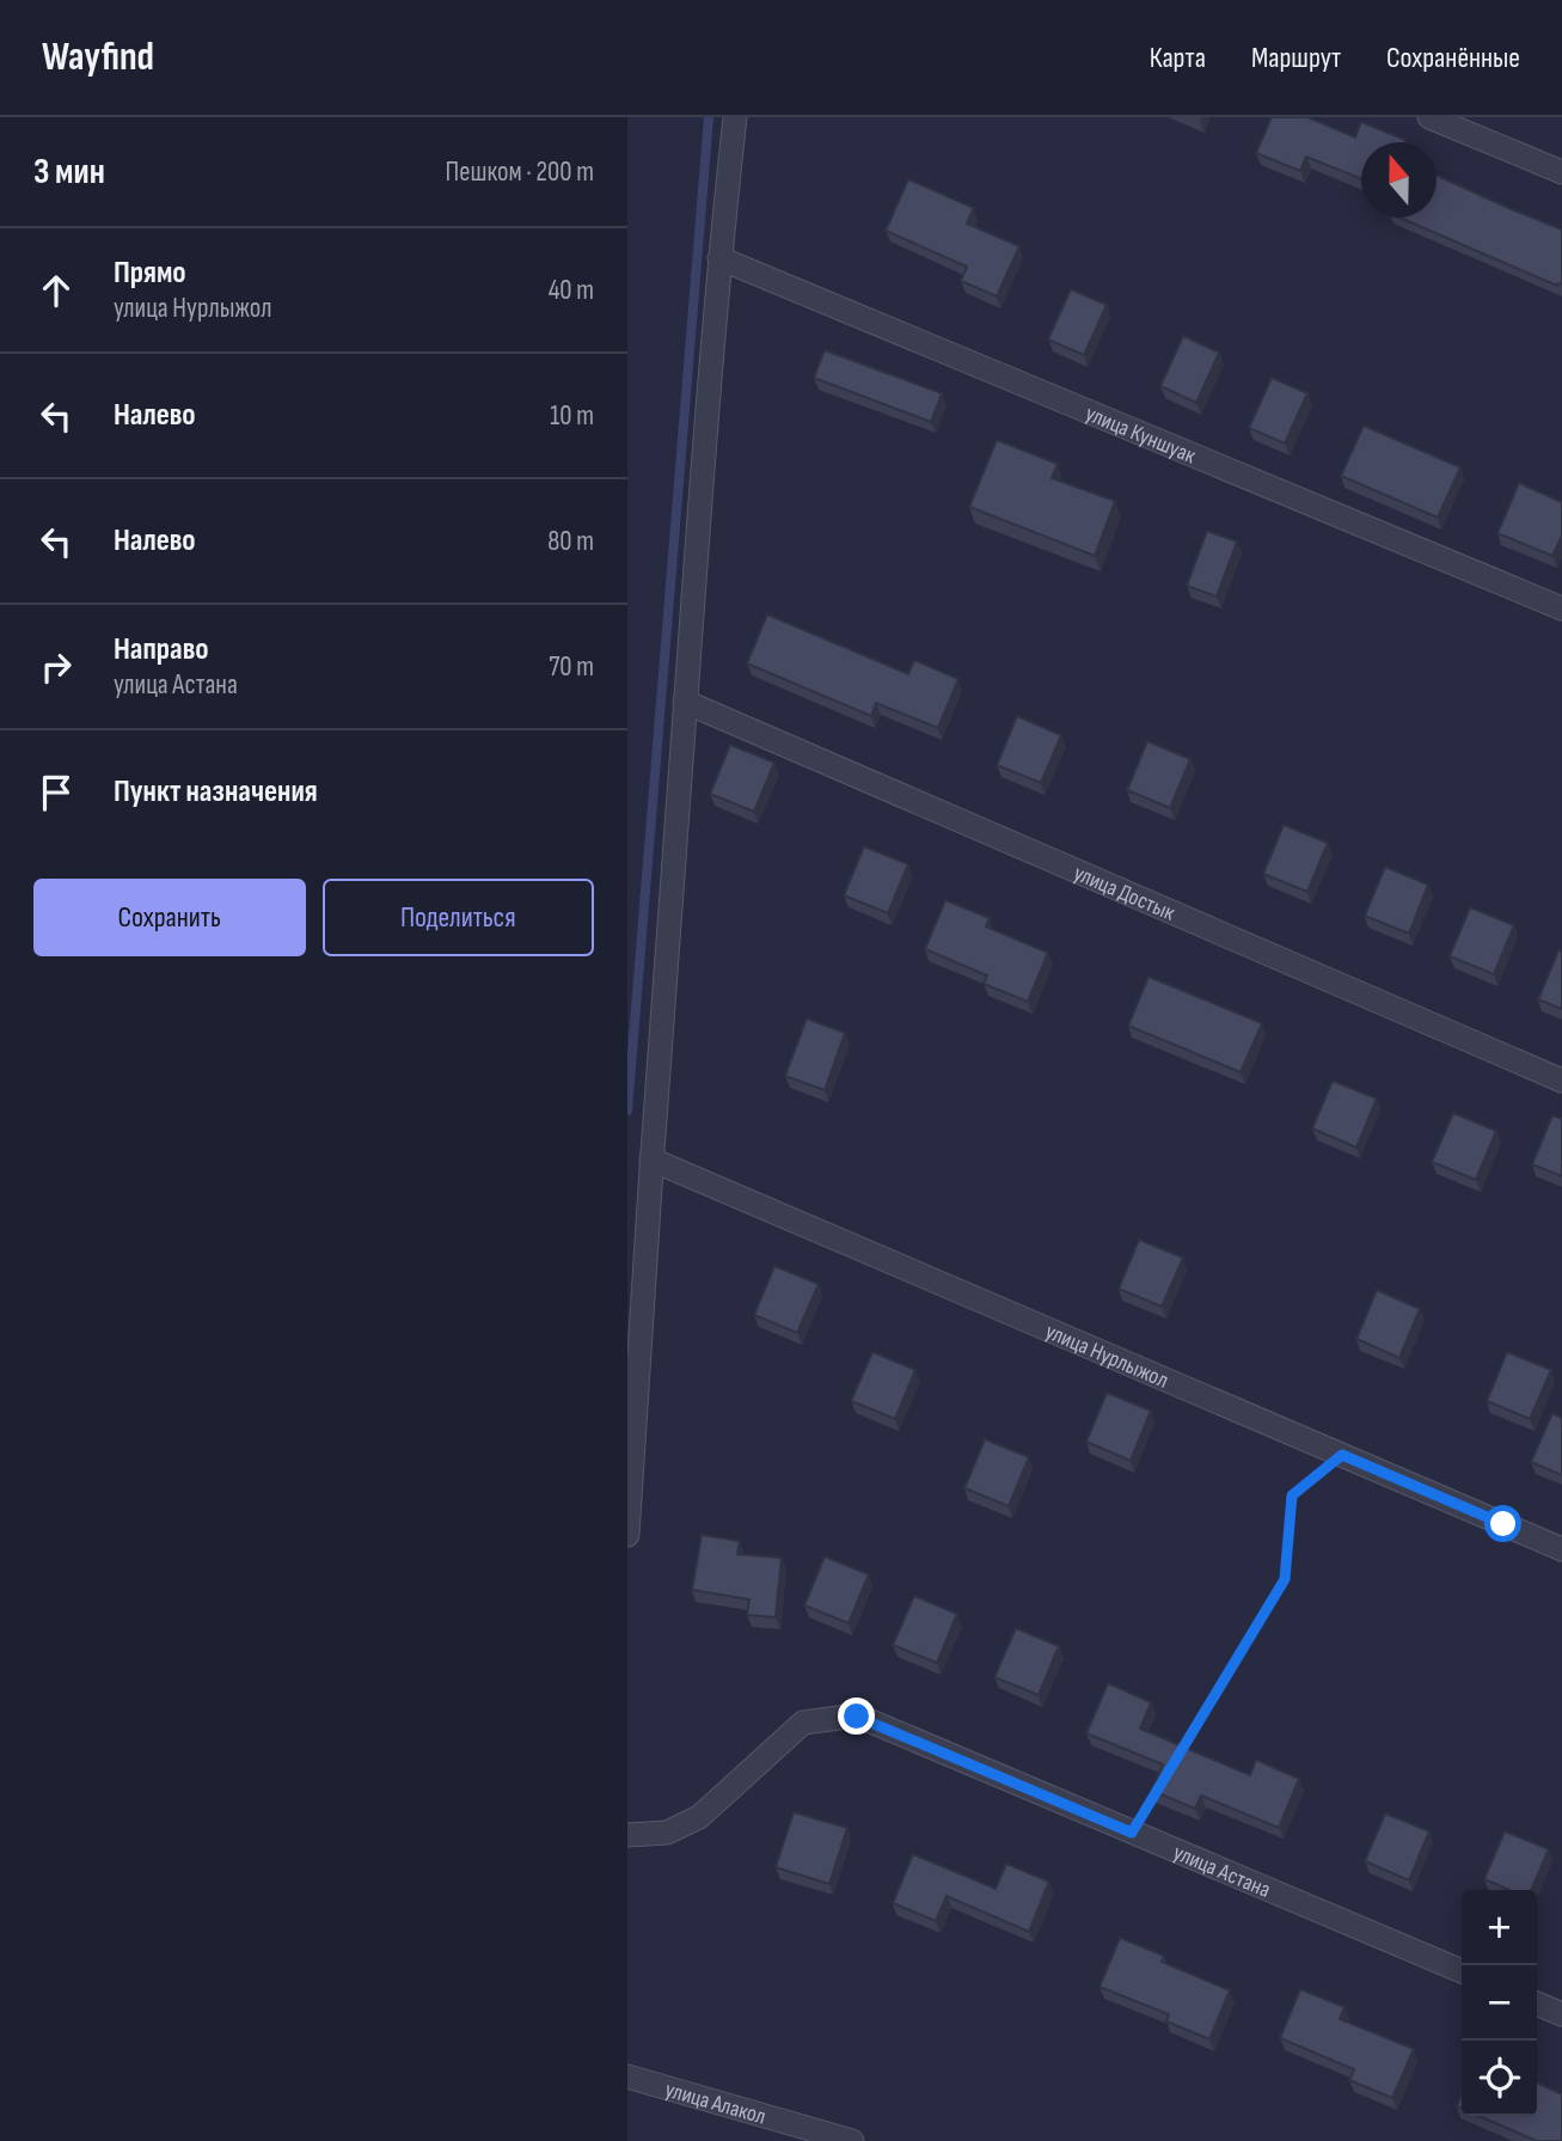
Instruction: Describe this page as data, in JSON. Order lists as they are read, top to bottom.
{
  "streets": {
    "street": [
      "улица Куншуак",
      "улица Достык",
      "улица Нурлыжол",
      "улица Астана",
      "улица Алакол"
    ]
  },
  "north": "top",
  "page": {
    "header": "Wayfind",
    "nav": ["Карта", "Маршрут", "Сохранённые"],
    "heading": ["3 мин", "Пешком · 200 m"],
    "list": [
      ["Прямо", "улица Нурлыжол", "40 m"],
      ["Налево", "10 m"],
      ["Налево", "80 m"],
      ["Направо", "улица Астана", "70 m"],
      "Пункт назначения"
    ],
    "buttons": ["Сохранить", "Поделиться"],
    "map_buttons": ["+", "−"]
  }
}
